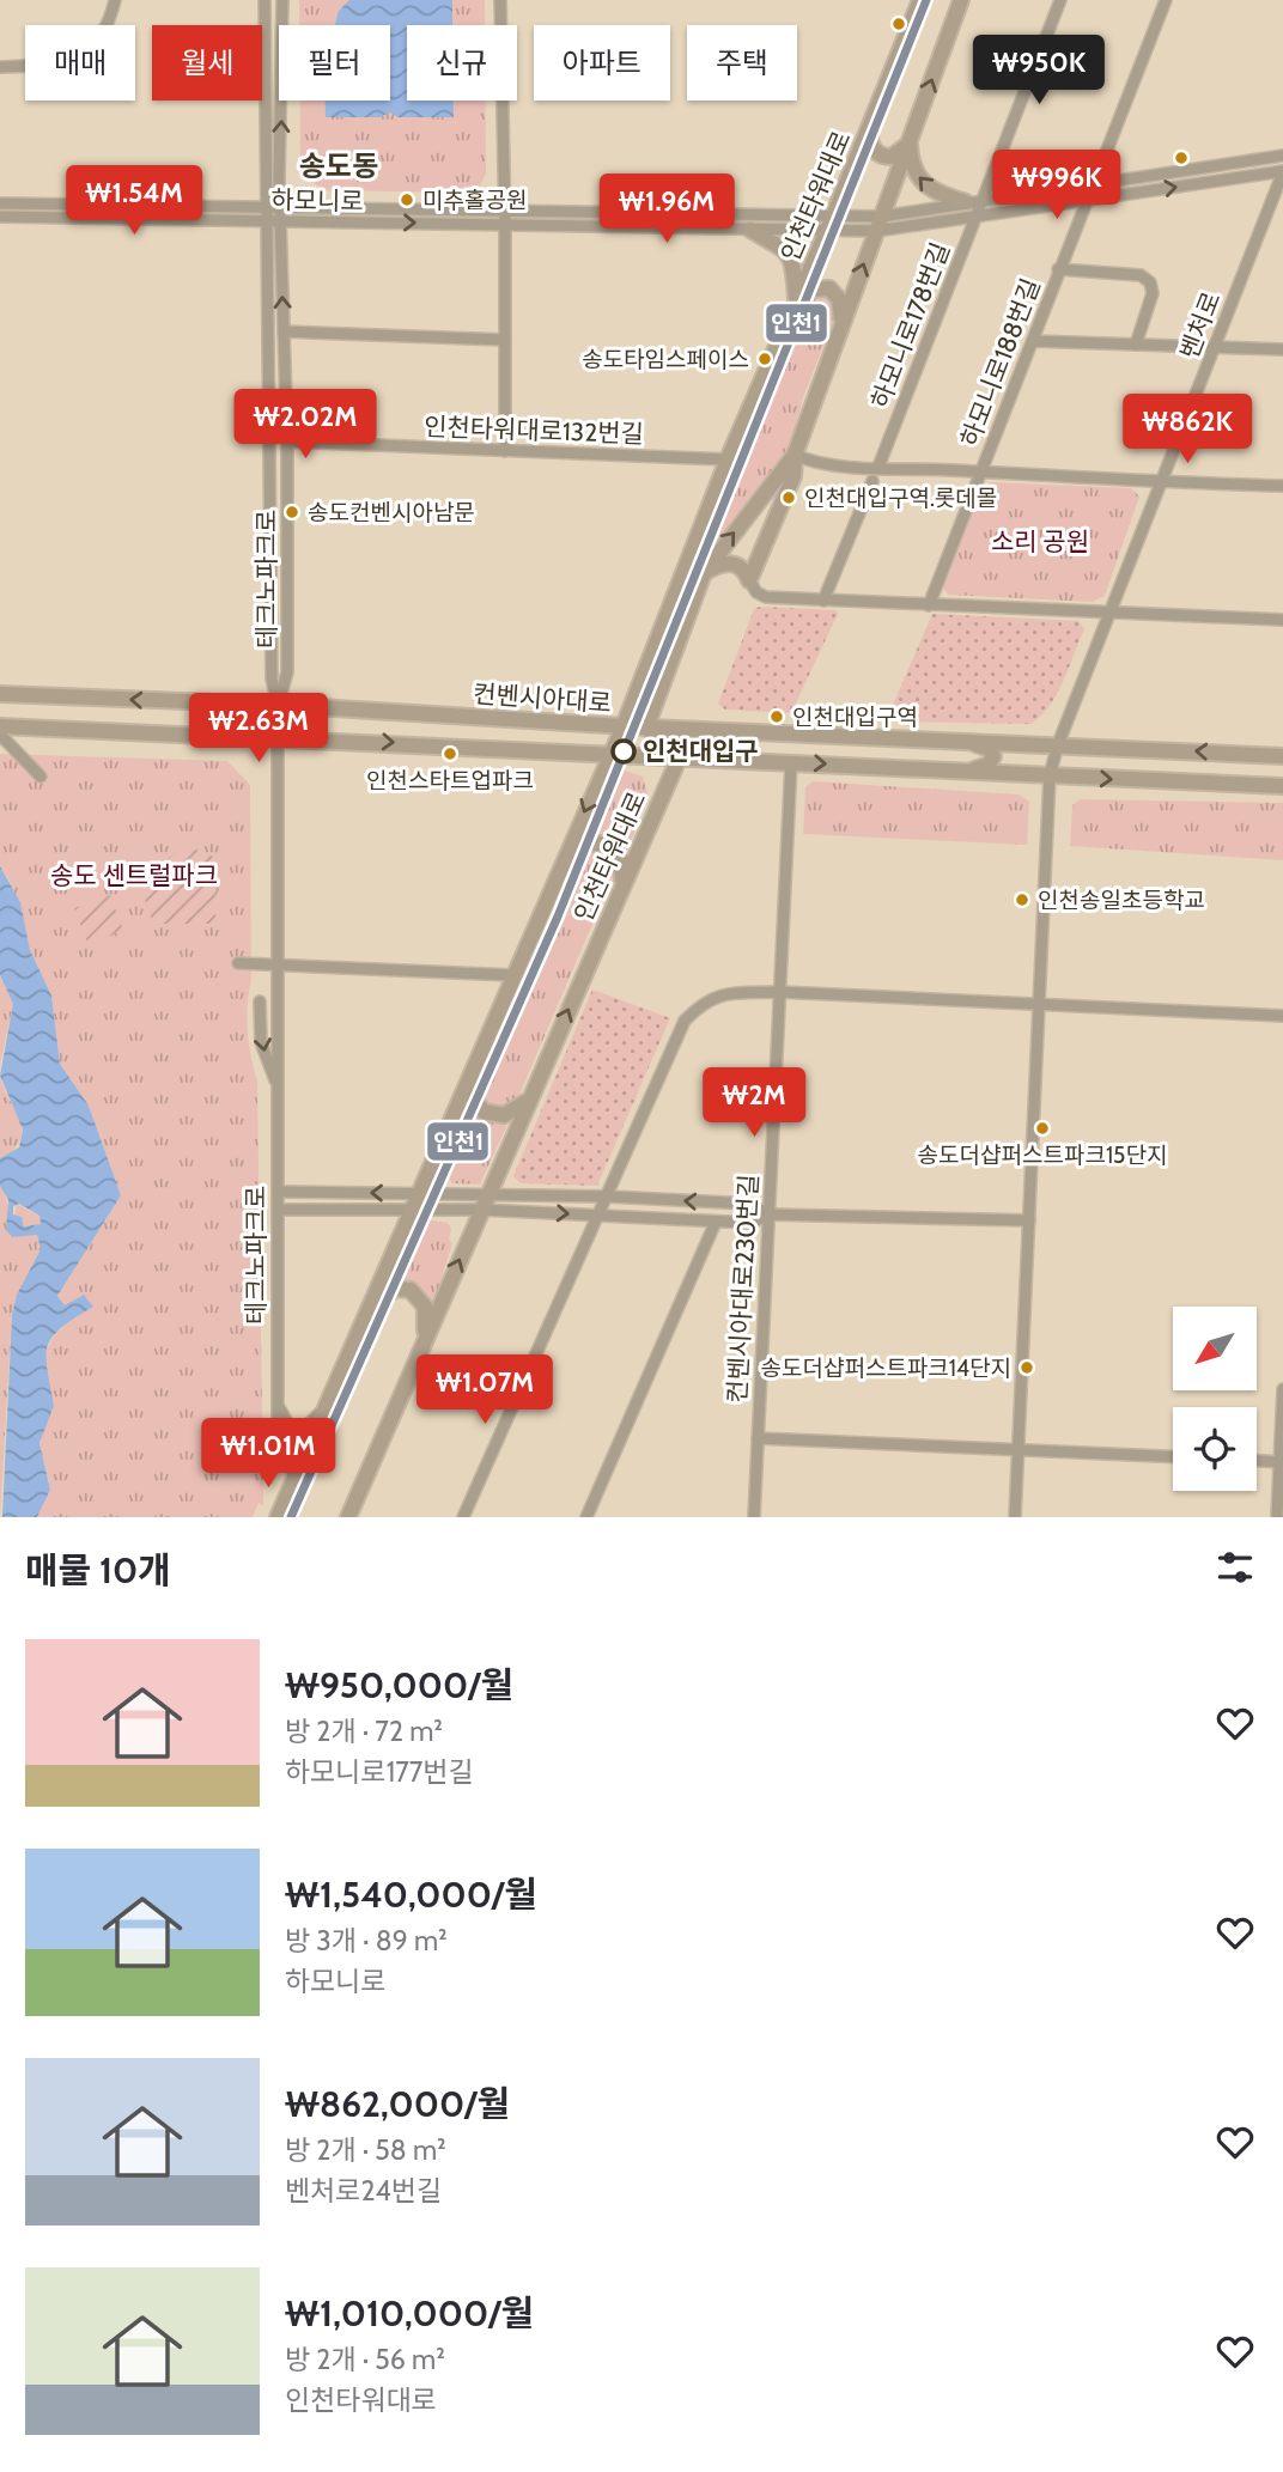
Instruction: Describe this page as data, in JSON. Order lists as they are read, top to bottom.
{
  "streets": {
    "main road": ["인천타워대로", "컨벤시아대로"],
    "street": [
      "하모니로",
      "하모니로178번길",
      "벤처로",
      "하모니로188번길",
      "인천타워대로132번길",
      "테크노파크로",
      "컨벤시아대로230번길"
    ]
  },
  "crossings": [
    ["인천타워대로", "하모니로"],
    ["인천타워대로", "인천타워대로132번길"],
    ["인천타워대로", "테크노파크로"],
    ["인천타워대로", "컨벤시아대로"],
    ["하모니로", "하모니로178번길"],
    ["하모니로", "벤처로"],
    ["하모니로", "하모니로188번길"],
    ["하모니로", "테크노파크로"],
    ["벤처로", "컨벤시아대로"],
    ["인천타워대로132번길", "테크노파크로"],
    ["테크노파크로", "컨벤시아대로"],
    ["컨벤시아대로", "컨벤시아대로230번길"]
  ],
  "districts": ["송도동"],
  "parks": ["소리 공원", "송도 센트럴파크"],
  "places": [
    "미추홀공원",
    "송도타임스페이스",
    "인천대입구역.롯데몰",
    "송도컨벤시아남문",
    "인천대입구역",
    "인천대입구",
    "인천스타트업파크",
    "인천송일초등학교",
    "송도더샵퍼스트파크15단지",
    "송도더샵퍼스트파크14단지"
  ],
  "lines": ["transit line 인천1"],
  "north": "bottom left",
  "page": {
    "chip": [
      "매매",
      "월세",
      "필터",
      "신규",
      "아파트",
      "주택"
    ],
    "price": [
      "₩950K",
      "₩996K",
      "₩1.54M",
      "₩1.96M",
      "₩2.02M",
      "₩862K",
      "₩2.63M",
      "₩2M",
      "₩1.07M",
      "₩1.01M"
    ],
    "heading": "매물 10개",
    "list": [
      {
        "name": "₩950,000/월",
        "note": "방 2개 · 72 m² · 하모니로177번길"
      },
      {
        "name": "₩1,540,000/월",
        "note": "방 3개 · 89 m² · 하모니로"
      },
      {
        "name": "₩862,000/월",
        "note": "방 2개 · 58 m² · 벤처로24번길"
      },
      {
        "name": "₩1,010,000/월",
        "note": "방 2개 · 56 m² · 인천타워대로"
      }
    ]
  }
}
